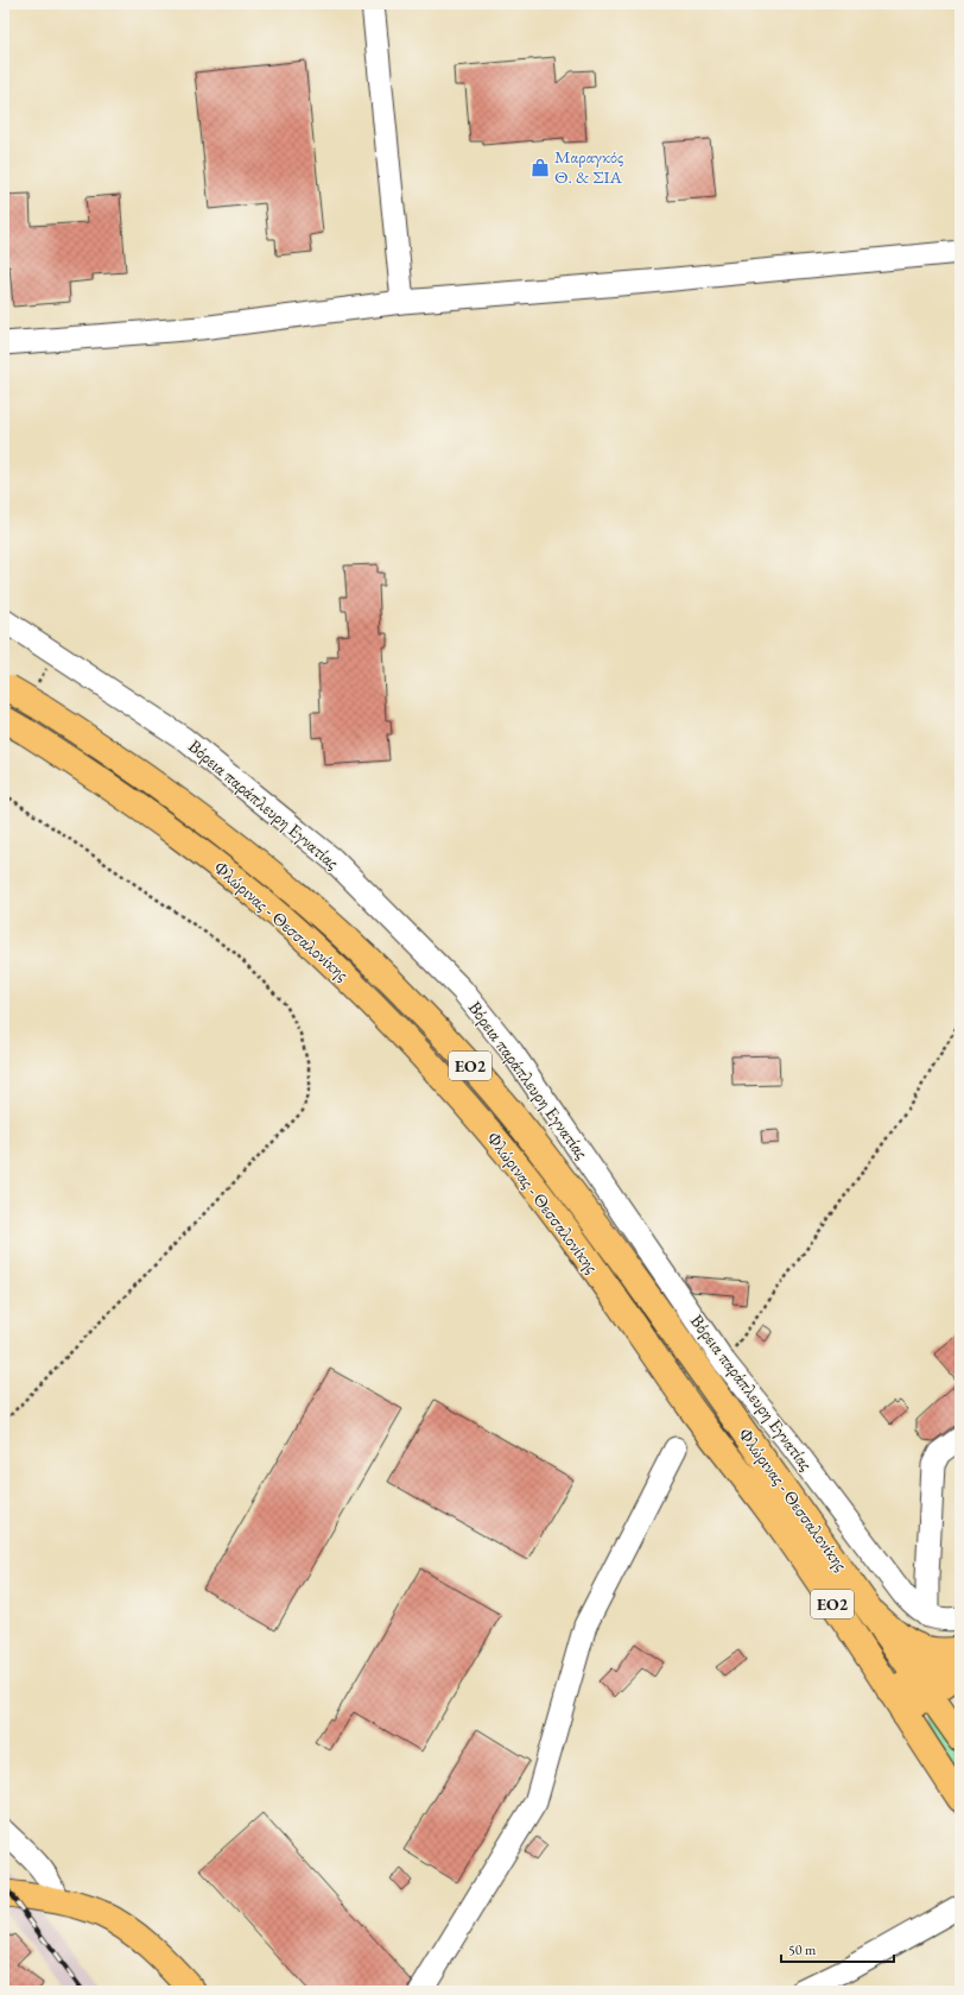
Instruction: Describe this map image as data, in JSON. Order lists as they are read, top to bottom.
{
  "streets": {
    "main road": ["Φλώρινας - Θεσσαλονίκης", "ΕΟ2"],
    "street": ["Βόρεια παράπλευρη Εγνατίας"]
  },
  "places": {
    "shop": ["Μαραγκός Θ. & ΣΙΑ"]
  },
  "scale_bar": "50 m"
}
